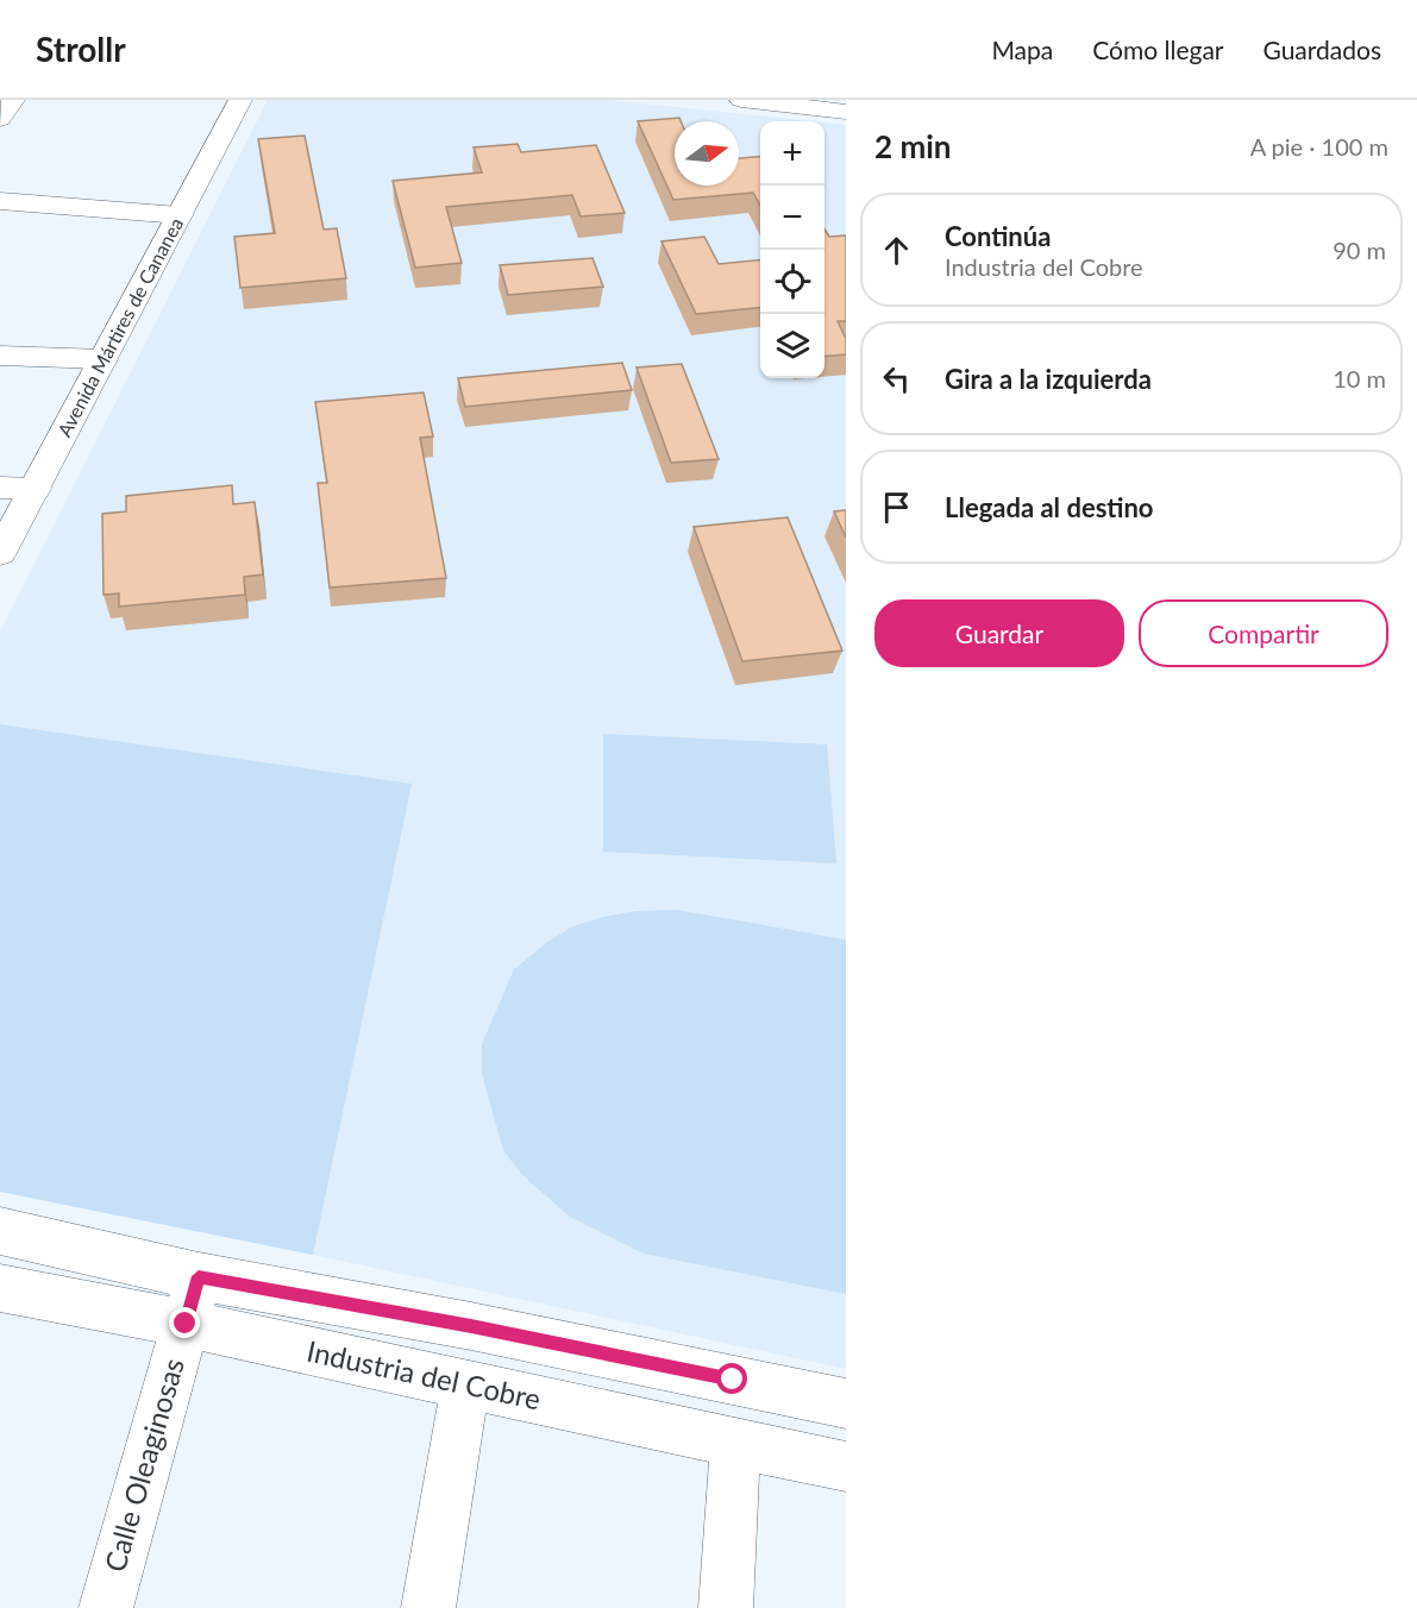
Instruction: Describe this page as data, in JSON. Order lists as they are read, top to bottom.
{
  "streets": {
    "street": ["Avenida Mártires de Cananea", "Industria del Cobre", "Calle Oleaginosas"]
  },
  "crossings": [
    ["Industria del Cobre", "Calle Oleaginosas"]
  ],
  "north": "right",
  "page": {
    "header": "Strollr",
    "nav": ["Mapa", "Cómo llegar", "Guardados"],
    "heading": ["2 min", "A pie · 100 m"],
    "map_buttons": ["+", "−"],
    "list": [
      ["Continúa", "Industria del Cobre", "90 m"],
      ["Gira a la izquierda", "10 m"],
      "Llegada al destino"
    ],
    "buttons": ["Guardar", "Compartir"]
  }
}
